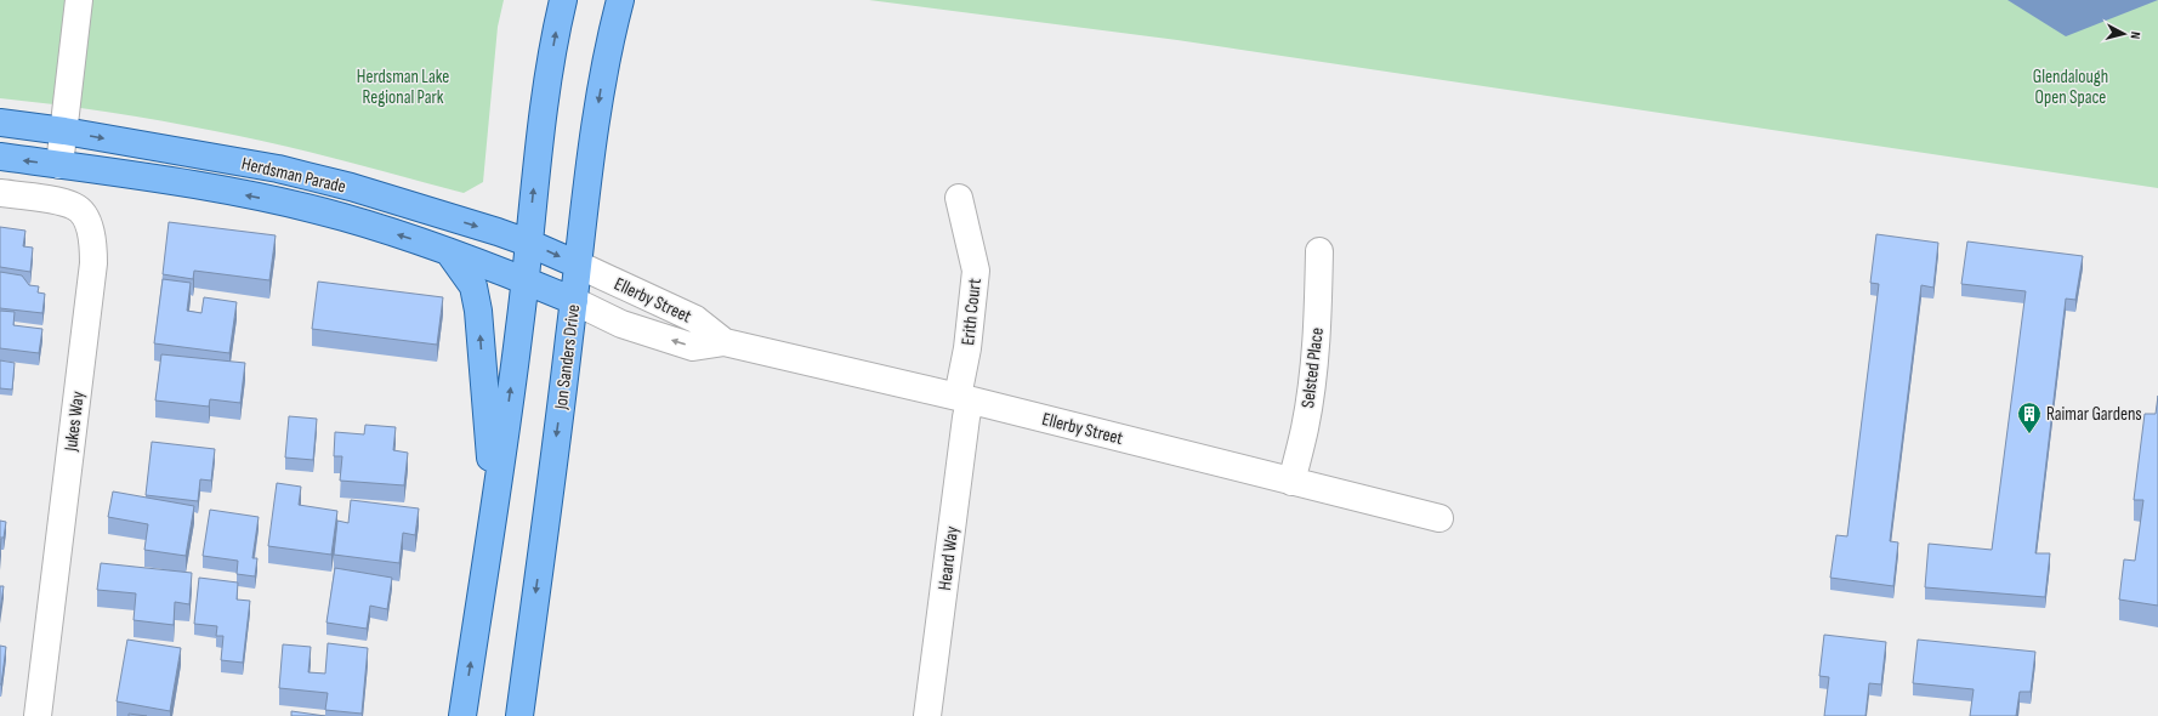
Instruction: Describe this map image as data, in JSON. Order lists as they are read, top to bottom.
{
  "streets": {
    "main road": ["Herdsman Parade", "Jon Sanders Drive"],
    "street": [
      "Ellerby Street",
      "Erith Court",
      "Selsted Place",
      "Jukes Way",
      "Heard Way"
    ]
  },
  "crossings": [
    ["Herdsman Parade", "Ellerby Street"],
    ["Herdsman Parade", "Jon Sanders Drive"],
    ["Ellerby Street", "Erith Court"],
    ["Ellerby Street", "Jon Sanders Drive"],
    ["Ellerby Street", "Selsted Place"],
    ["Ellerby Street", "Heard Way"],
    ["Erith Court", "Heard Way"]
  ],
  "parks": ["Herdsman Lake Regional Park", "Glendalough Open Space"],
  "places": {
    "building": ["Raimar Gardens"]
  },
  "north": "right"
}
